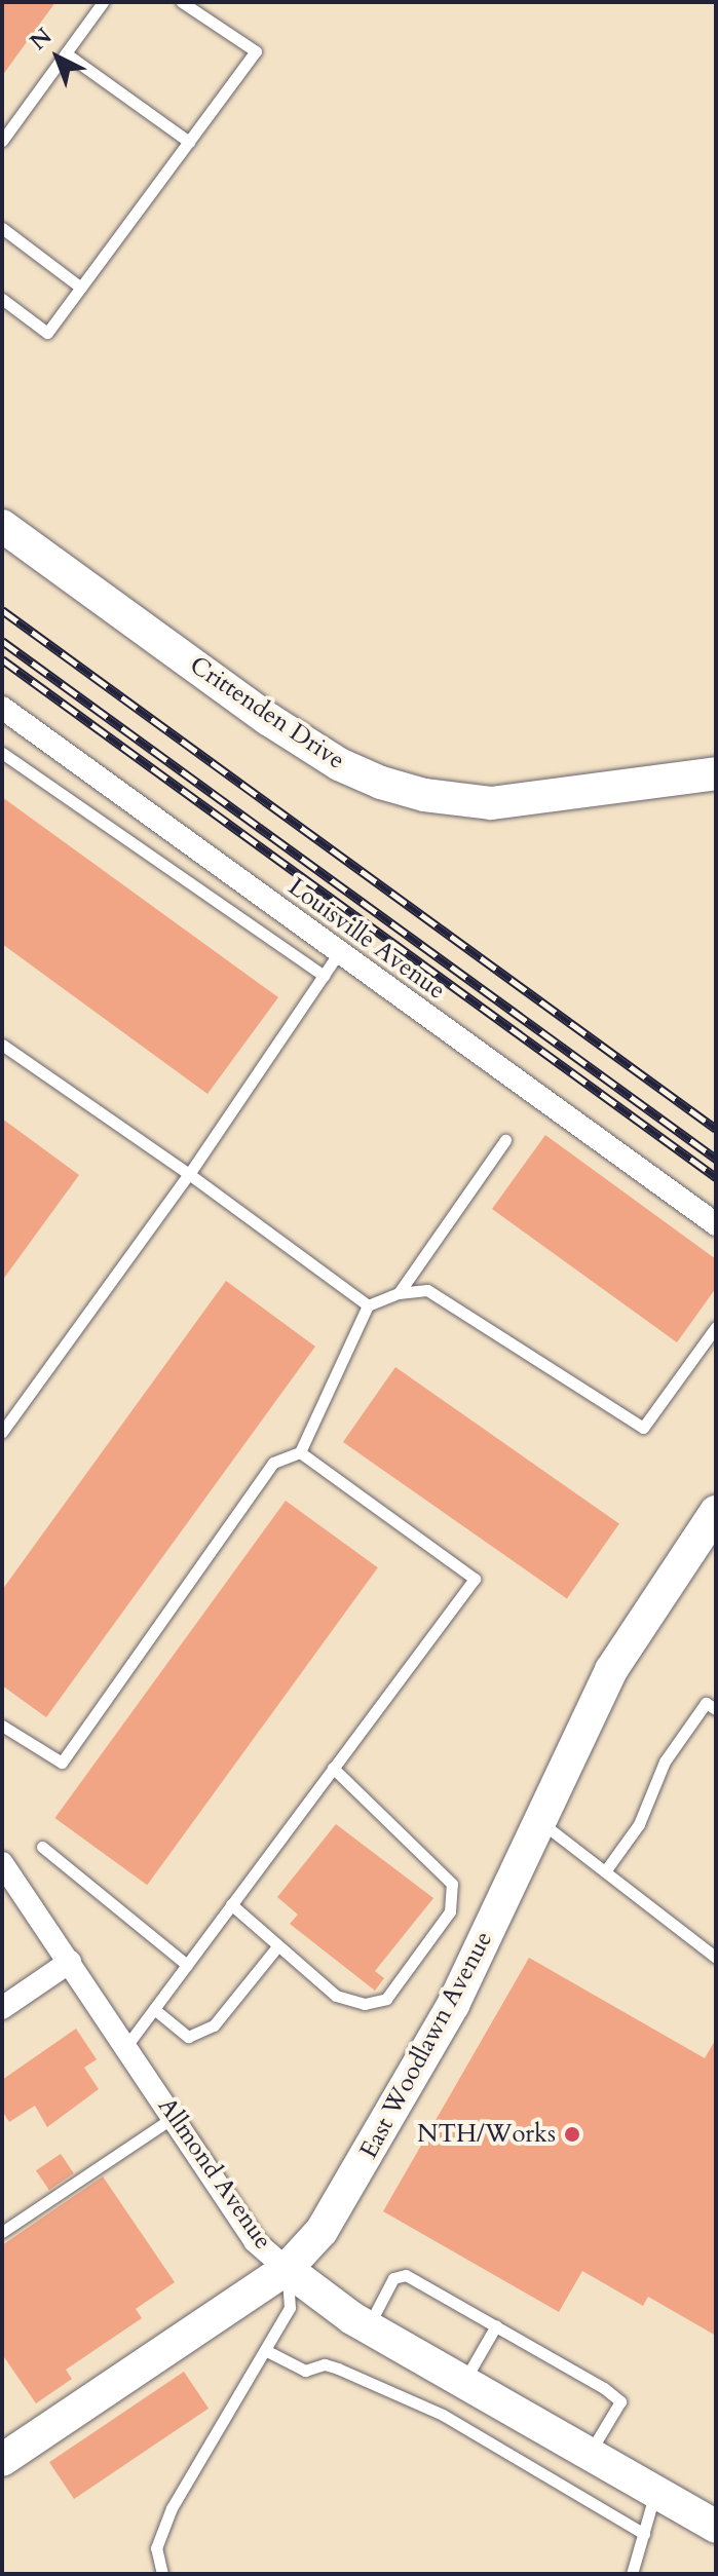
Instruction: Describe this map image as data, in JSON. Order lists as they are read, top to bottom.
{
  "streets": {
    "main road": ["Crittenden Drive", "East Woodlawn Avenue", "Allmond Avenue"],
    "street": ["Louisville Avenue"]
  },
  "crossings": [
    ["East Woodlawn Avenue", "Allmond Avenue"]
  ],
  "places": ["NTH/Works"],
  "north": "top left"
}
